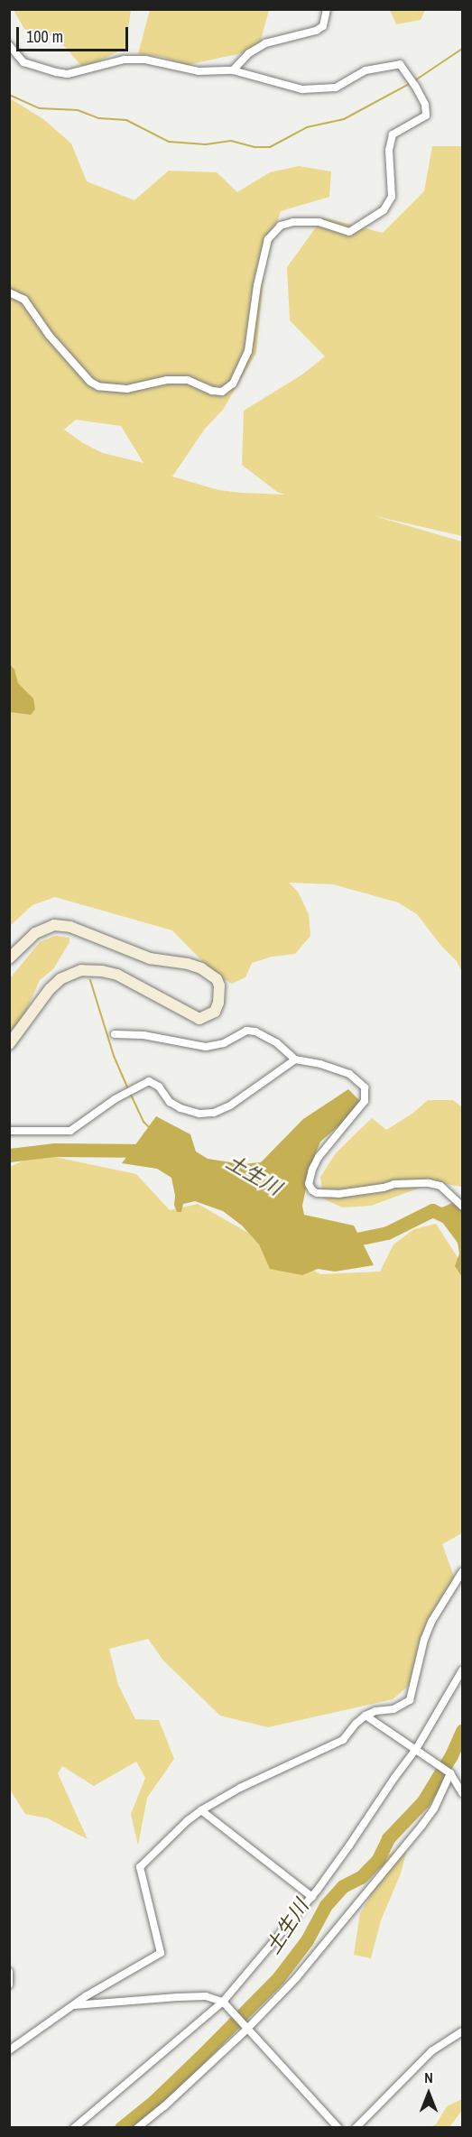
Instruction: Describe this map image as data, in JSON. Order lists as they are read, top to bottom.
{
  "water": ["土生川"],
  "scale_bar": "100 m",
  "north": "top"
}
